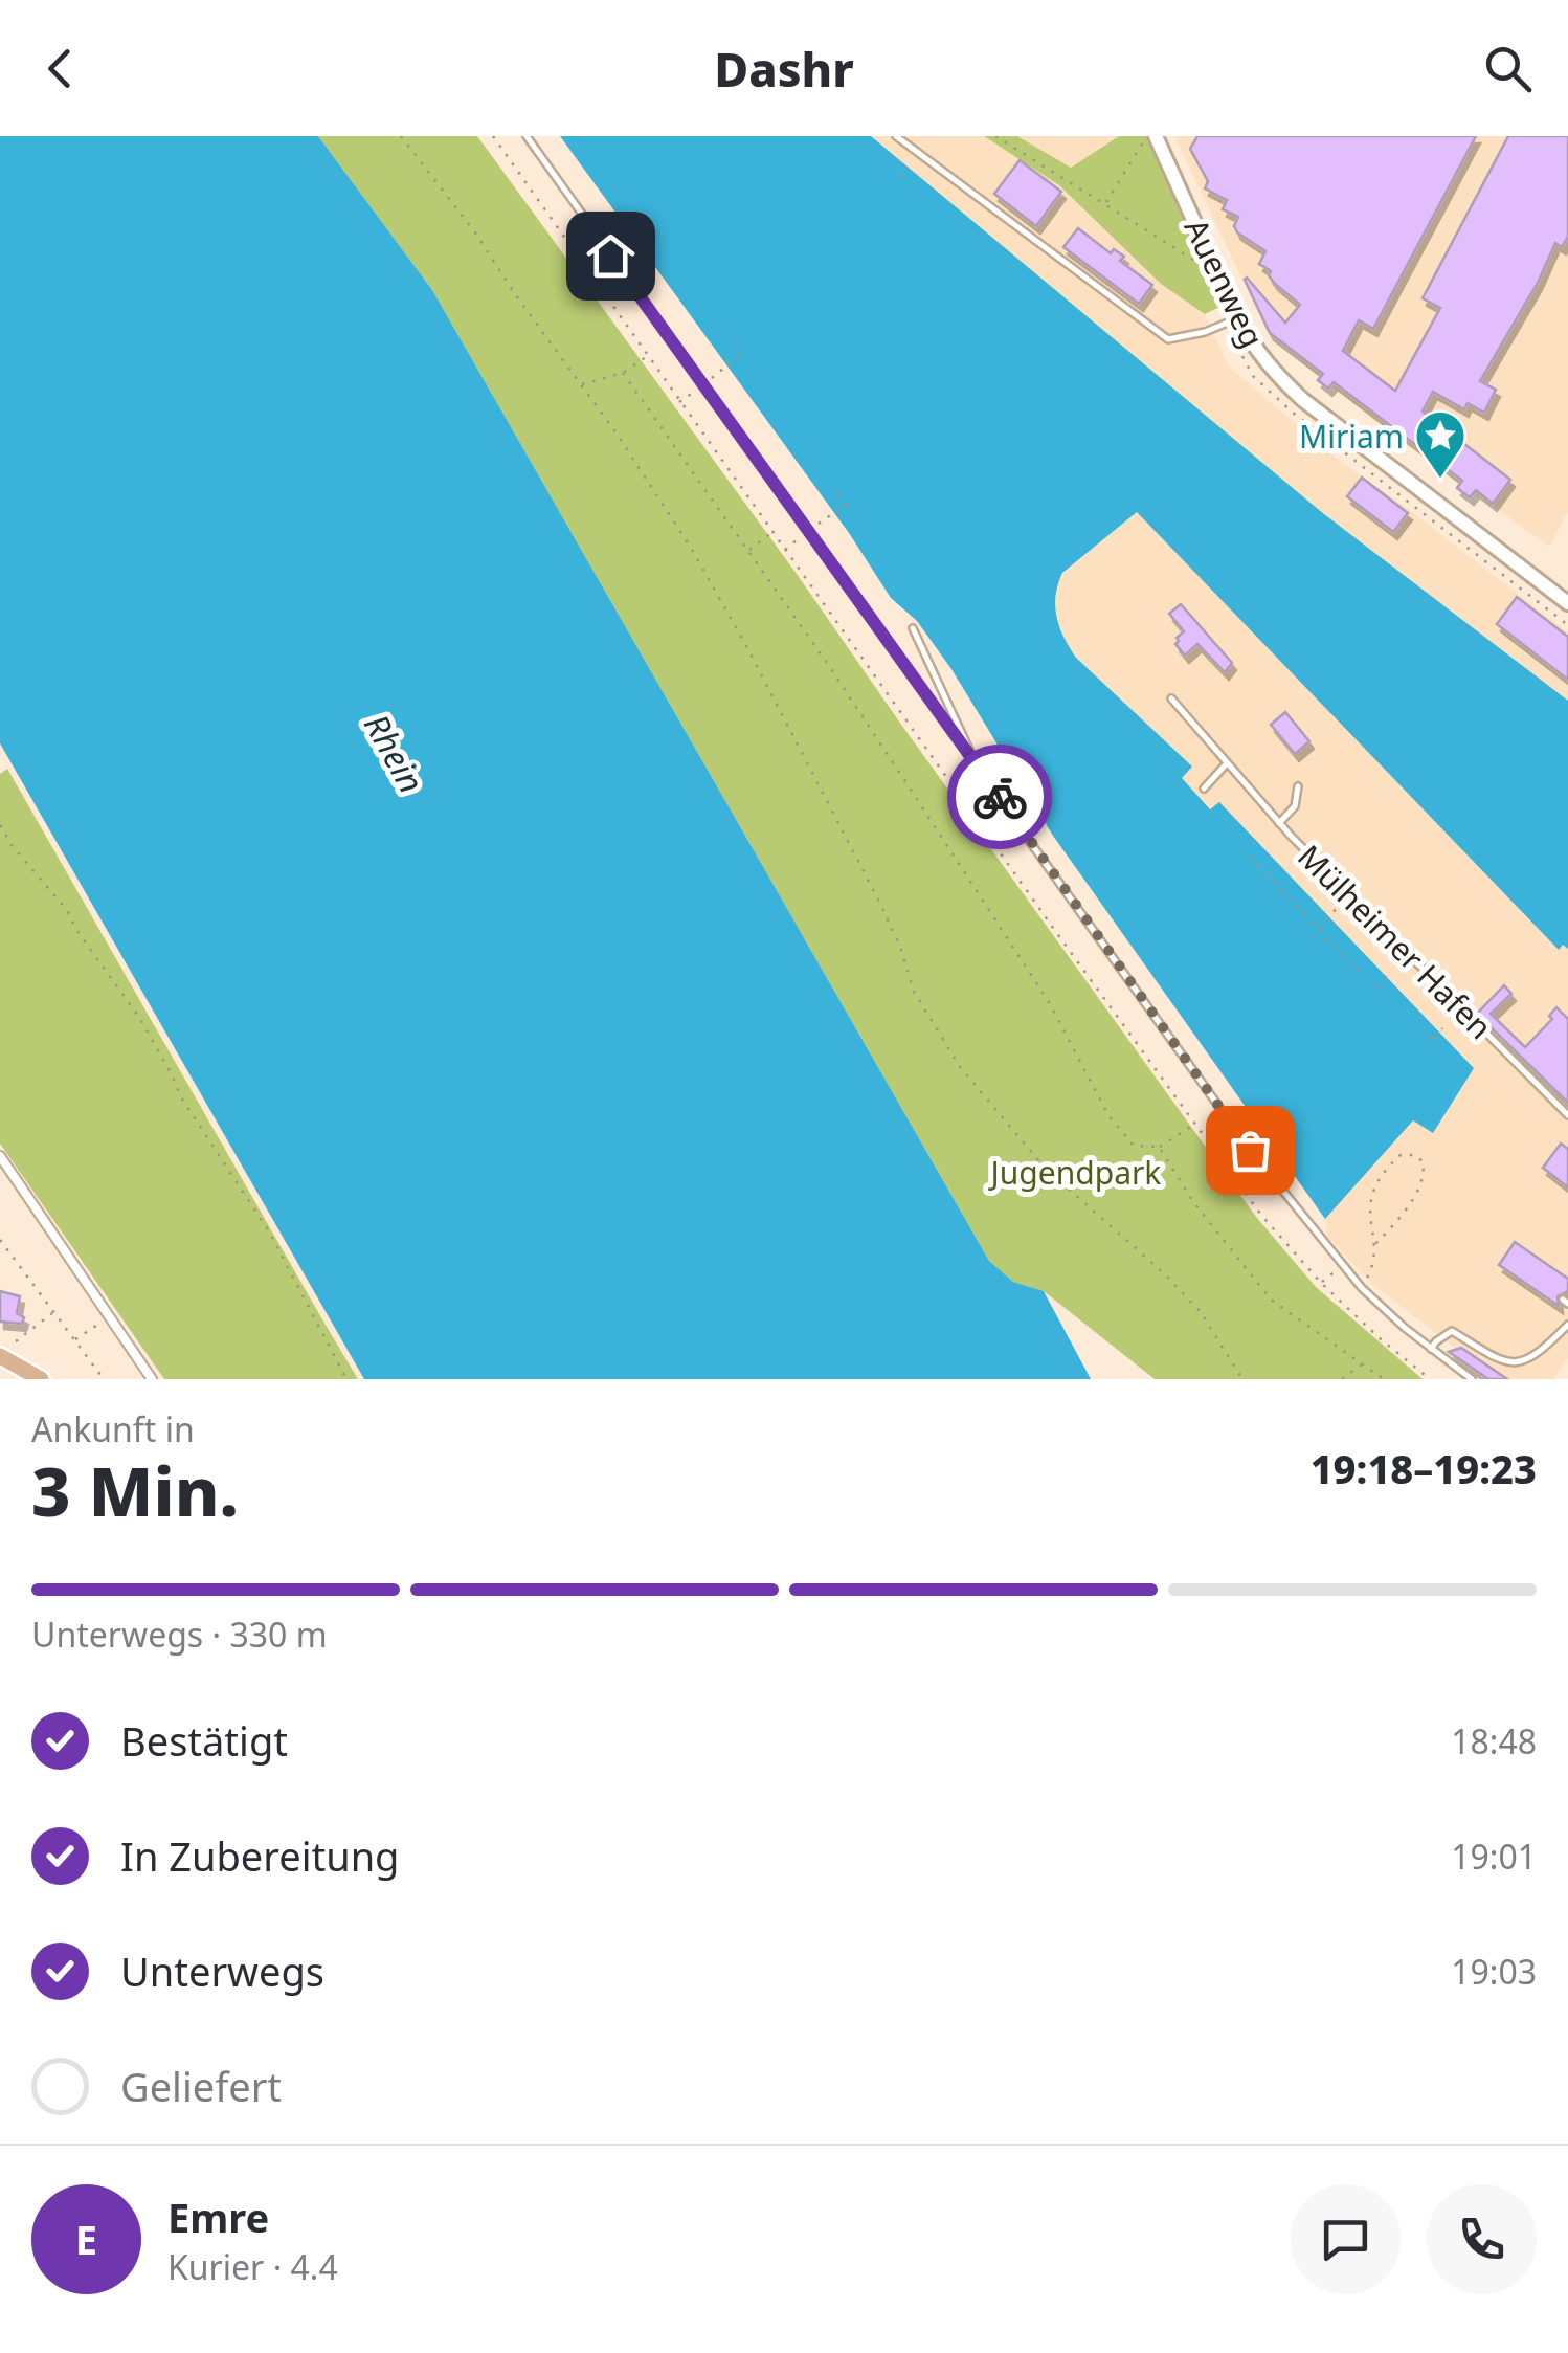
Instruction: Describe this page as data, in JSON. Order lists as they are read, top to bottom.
{
  "streets": {
    "street": ["Auenweg"],
    "lane": ["Mülheimer Hafen"]
  },
  "water": ["Rhein"],
  "parks": ["Jugendpark"],
  "places": {
    "place": ["Miriam"]
  },
  "page": {
    "header": "Dashr",
    "heading": ["3 Min.", "Ankunft in", "19:18–19:23"],
    "panel": ["Emre", "Kurier · 4.4"],
    "bar": "Unterwegs · 330 m",
    "list": [
      ["Bestätigt", "18:48"],
      ["In Zubereitung", "19:01"],
      ["Unterwegs", "19:03"],
      "Geliefert"
    ],
    "round": "E"
  }
}
